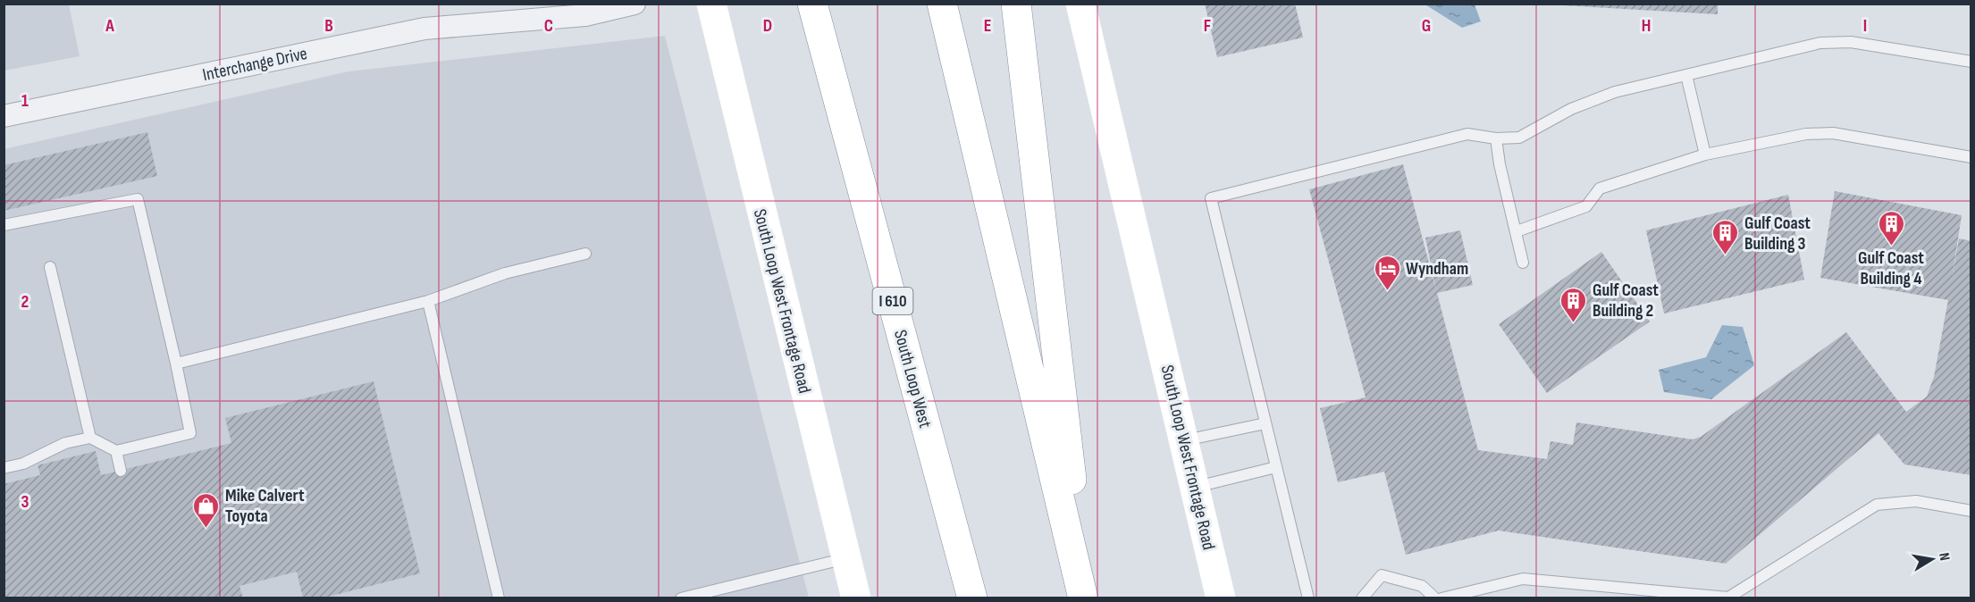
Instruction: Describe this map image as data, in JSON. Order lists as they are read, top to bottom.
{
  "streets": {
    "main road": ["South Loop West Frontage Road", "I 610", "South Loop West"],
    "street": ["Interchange Drive"]
  },
  "places": {
    "building": ["Gulf Coast Building 4", "Gulf Coast Building 3", "Gulf Coast Building 2"],
    "hotel": ["Wyndham"],
    "shop": ["Mike Calvert Toyota"]
  },
  "north": "right",
  "grid": {
    "columns": [
      "A",
      "B",
      "C",
      "D",
      "E",
      "F",
      "G",
      "H",
      "I"
    ],
    "rows": ["1", "2", "3"]
  }
}
